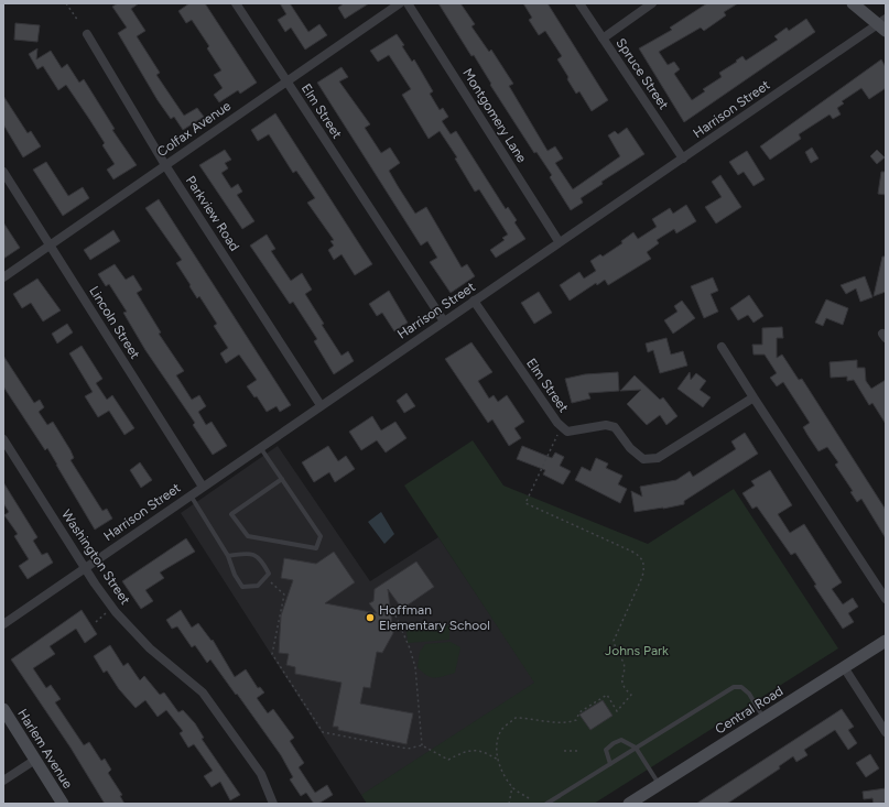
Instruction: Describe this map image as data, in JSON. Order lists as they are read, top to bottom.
{
  "streets": {
    "main road": ["Central Road", "Harlem Avenue"],
    "street": [
      "Spruce Street",
      "Harrison Street",
      "Elm Street",
      "Montgomery Lane",
      "Colfax Avenue",
      "Parkview Road",
      "Lincoln Street",
      "Washington Street"
    ]
  },
  "crossings": [
    ["Spruce Street", "Harrison Street"],
    ["Harrison Street", "Elm Street"],
    ["Harrison Street", "Montgomery Lane"],
    ["Harrison Street", "Parkview Road"],
    ["Harrison Street", "Lincoln Street"],
    ["Harrison Street", "Washington Street"],
    ["Elm Street", "Colfax Avenue"],
    ["Colfax Avenue", "Parkview Road"],
    ["Colfax Avenue", "Lincoln Street"]
  ],
  "parks": ["Johns Park"],
  "places": ["Hoffman Elementary School"]
}
